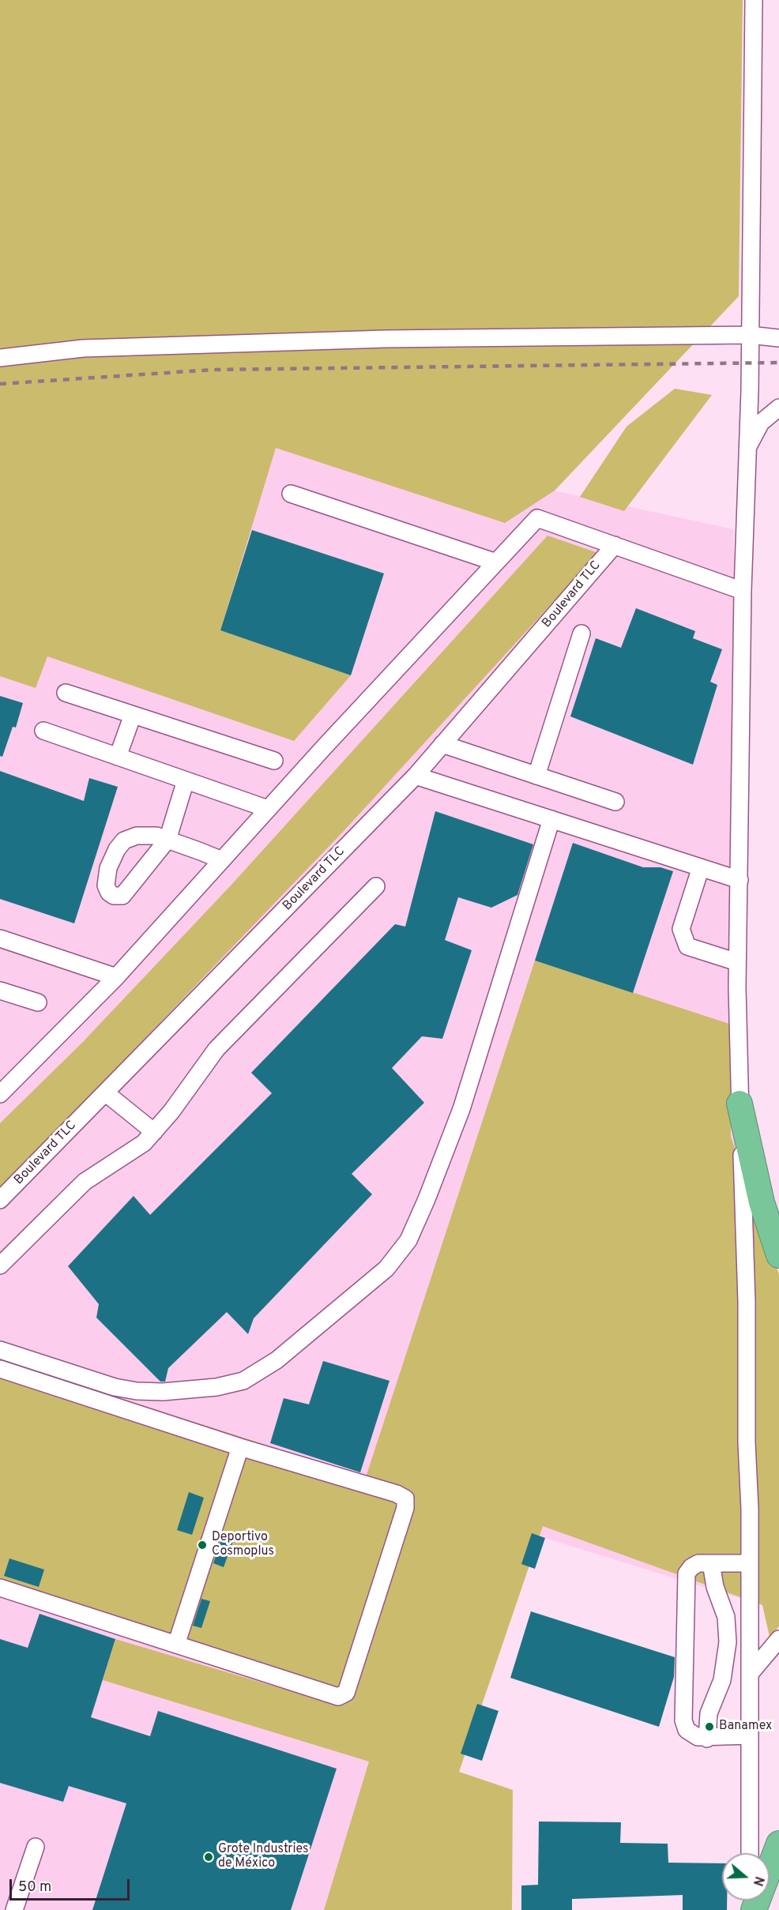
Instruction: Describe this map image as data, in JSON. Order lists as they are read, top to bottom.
{
  "streets": {
    "street": ["Boulevard TLC"]
  },
  "places": ["Deportivo Cosmoplus", "Banamex", "Grote Industries de México"],
  "scale_bar": "50 m",
  "north": "right"
}
